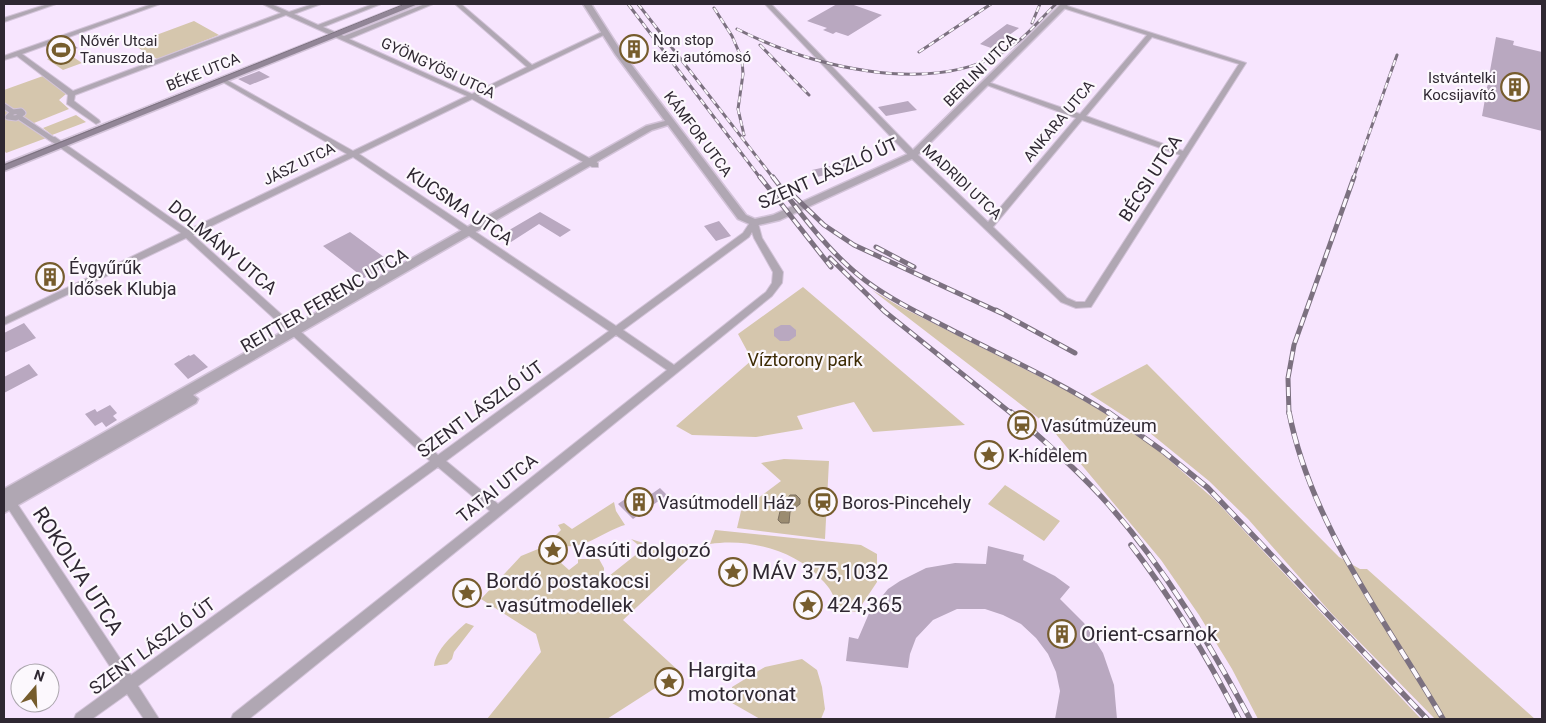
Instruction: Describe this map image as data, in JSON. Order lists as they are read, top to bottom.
{
  "streets": {
    "main road": ["BÉKE UTCA"],
    "street": [
      "GYÖNGYÖSI UTCA",
      "BERLINI UTCA",
      "ANKARA UTCA",
      "KÁMFOR UTCA",
      "JÁSZ UTCA",
      "SZENT LÁSZLÓ ÚT",
      "BÉCSI UTCA",
      "MADRIDI UTCA",
      "KUCSMA UTCA",
      "DOLMÁNY UTCA",
      "REITTER FERENC UTCA",
      "TATAI UTCA",
      "ROKOLYA UTCA"
    ]
  },
  "crossings": [
    ["GYÖNGYÖSI UTCA", "BÉKE UTCA"],
    ["GYÖNGYÖSI UTCA", "JÁSZ UTCA"],
    ["GYÖNGYÖSI UTCA", "REITTER FERENC UTCA"],
    ["BERLINI UTCA", "SZENT LÁSZLÓ ÚT"],
    ["BERLINI UTCA", "MADRIDI UTCA"],
    ["BÉKE UTCA", "KUCSMA UTCA"],
    ["BÉKE UTCA", "DOLMÁNY UTCA"],
    ["ANKARA UTCA", "BÉCSI UTCA"],
    ["ANKARA UTCA", "MADRIDI UTCA"],
    ["KÁMFOR UTCA", "JÁSZ UTCA"],
    ["KÁMFOR UTCA", "SZENT LÁSZLÓ ÚT"],
    ["KÁMFOR UTCA", "REITTER FERENC UTCA"],
    ["KÁMFOR UTCA", "TATAI UTCA"],
    ["JÁSZ UTCA", "KUCSMA UTCA"],
    ["JÁSZ UTCA", "DOLMÁNY UTCA"],
    ["SZENT LÁSZLÓ ÚT", "MADRIDI UTCA"],
    ["SZENT LÁSZLÓ ÚT", "KUCSMA UTCA"],
    ["SZENT LÁSZLÓ ÚT", "DOLMÁNY UTCA"],
    ["SZENT LÁSZLÓ ÚT", "TATAI UTCA"],
    ["SZENT LÁSZLÓ ÚT", "ROKOLYA UTCA"],
    ["BÉCSI UTCA", "MADRIDI UTCA"],
    ["KUCSMA UTCA", "REITTER FERENC UTCA"],
    ["KUCSMA UTCA", "TATAI UTCA"],
    ["DOLMÁNY UTCA", "REITTER FERENC UTCA"],
    ["DOLMÁNY UTCA", "TATAI UTCA"],
    ["REITTER FERENC UTCA", "ROKOLYA UTCA"]
  ],
  "parks": ["Víztorony park"],
  "places": {
    "building": [
      "Non stop kézi autómosó",
      "Istvántelki Kocsijavító",
      "Évgyűrűk Idősek Klubja",
      "Vasútmodell Ház",
      "Orient-csarnok"
    ],
    "sports": ["Nővér Utcai Tanuszoda"],
    "station": ["Vasútmúzeum", "Boros-Pincehely"],
    "place": [
      "K-hídelem",
      "Vasúti dolgozó",
      "MÁV 375,1032",
      "Bordó postakocsi - vasútmodellek",
      "424,365",
      "Hargita motorvonat"
    ]
  },
  "north": "top"
}
